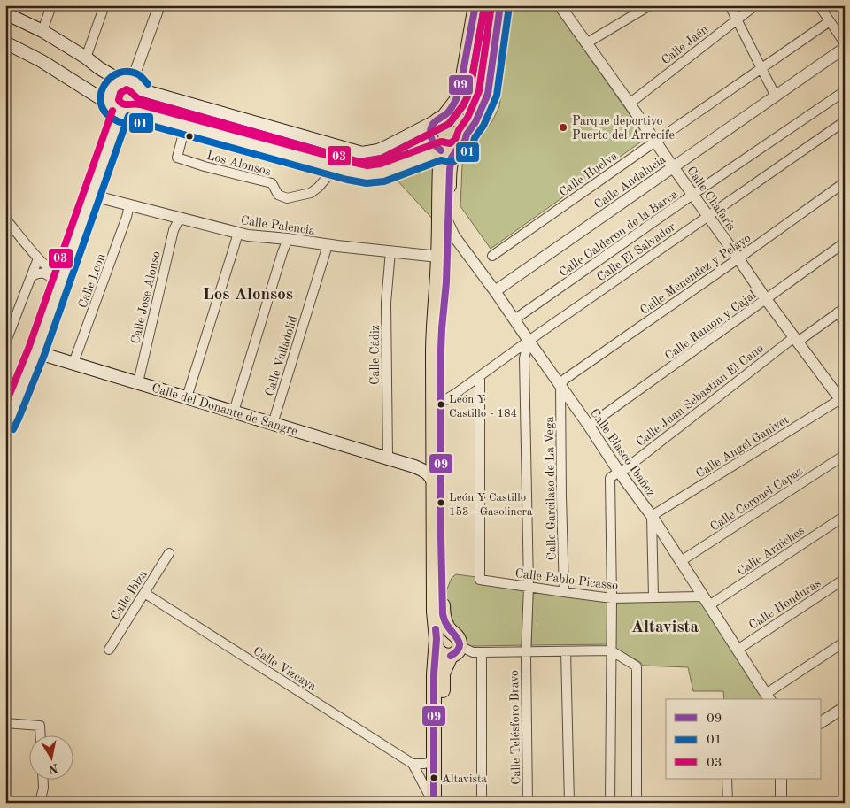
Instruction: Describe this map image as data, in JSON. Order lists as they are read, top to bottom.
{
  "streets": {
    "main road": ["Calle del Donante de Sangre"],
    "street": [
      "Calle Jaén",
      "Los Alonsos",
      "Calle Huelva",
      "Calle Andalucia",
      "Calle Chafaris",
      "Calle Palencia",
      "Calle Calderon de la Barca",
      "Calle El Salvador",
      "Calle Menendez y Pelayo",
      "Calle Leon",
      "Calle Jose Alonso",
      "Calle Ramon y Cajal",
      "Calle Cádiz",
      "Calle Valladolid",
      "Calle Juan Sebastian El Cano",
      "Calle Angel Ganivet",
      "Calle Blasco Ibañez",
      "Calle Garcilaso de La Vega",
      "Calle Coronel Capaz",
      "Calle Arniches",
      "Calle Pablo Picasso",
      "Calle Ibiza",
      "Calle Honduras",
      "Calle Vizcaya",
      "Calle Telésforo Bravo"
    ]
  },
  "crossings": [
    ["Calle Jaén", "Calle Chafaris"],
    ["Calle Huelva", "Calle Chafaris"],
    ["Calle Andalucia", "Calle Chafaris"],
    ["Calle Andalucia", "Calle Blasco Ibañez"],
    ["Calle Chafaris", "Calle Calderon de la Barca"],
    ["Calle Chafaris", "Calle El Salvador"],
    ["Calle Chafaris", "Calle Menendez y Pelayo"],
    ["Calle Chafaris", "Calle Ramon y Cajal"],
    ["Calle Chafaris", "Calle Juan Sebastian El Cano"],
    ["Calle Chafaris", "Calle Angel Ganivet"],
    ["Calle Palencia", "Calle Leon"],
    ["Calle Palencia", "Calle Jose Alonso"],
    ["Calle Palencia", "Calle Cádiz"],
    ["Calle Palencia", "Calle Valladolid"],
    ["Calle Calderon de la Barca", "Calle Blasco Ibañez"],
    ["Calle El Salvador", "Calle Blasco Ibañez"],
    ["Calle El Salvador", "Calle Pablo Picasso"],
    ["Calle El Salvador", "Calle Telésforo Bravo"],
    ["Calle Menendez y Pelayo", "Calle Blasco Ibañez"],
    ["Calle Menendez y Pelayo", "Calle Garcilaso de La Vega"],
    ["Calle Leon", "Calle del Donante de Sangre"],
    ["Calle Jose Alonso", "Calle del Donante de Sangre"],
    ["Calle Ramon y Cajal", "Calle Blasco Ibañez"],
    ["Calle Cádiz", "Calle del Donante de Sangre"],
    ["Calle Valladolid", "Calle del Donante de Sangre"],
    ["Calle Juan Sebastian El Cano", "Calle Blasco Ibañez"],
    ["Calle Angel Ganivet", "Calle Blasco Ibañez"],
    ["Calle Blasco Ibañez", "Calle Garcilaso de La Vega"],
    ["Calle Blasco Ibañez", "Calle Coronel Capaz"],
    ["Calle Blasco Ibañez", "Calle Arniches"],
    ["Calle Blasco Ibañez", "Calle Pablo Picasso"],
    ["Calle Blasco Ibañez", "Calle Honduras"],
    ["Calle Blasco Ibañez", "Calle Telésforo Bravo"],
    ["Calle Garcilaso de La Vega", "Calle Pablo Picasso"],
    ["Calle Arniches", "Calle Pablo Picasso"],
    ["Calle Pablo Picasso", "Calle Telésforo Bravo"],
    ["Calle Ibiza", "Calle Vizcaya"]
  ],
  "districts": ["Los Alonsos", "Altavista"],
  "places": [
    "Parque deportivo Puerto del Arrecife",
    "León Y Castillo - 184",
    "León Y Castillo 153 - Gasolinera",
    "Altavista"
  ],
  "lines": ["transit line 09", "transit line 03", "transit line 01"],
  "legend": ["09", "01", "03"],
  "north": "bottom"
}
